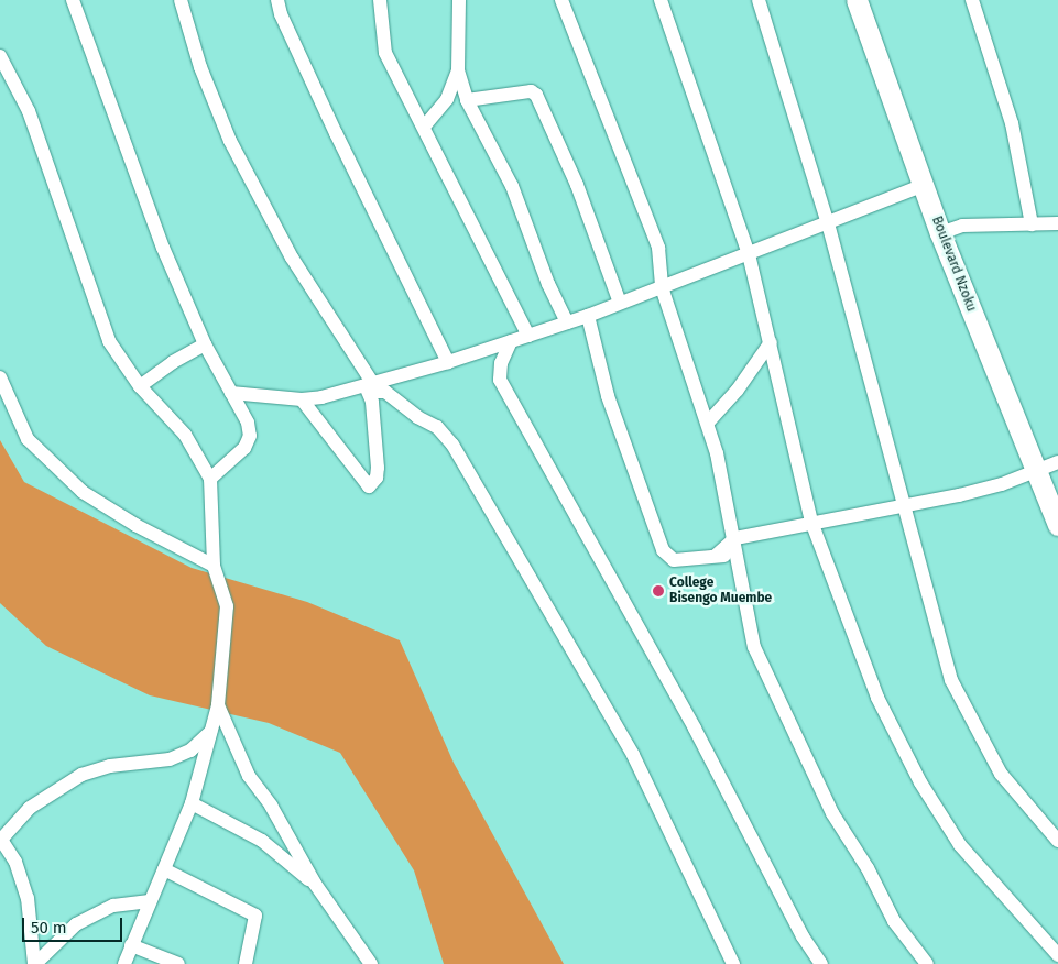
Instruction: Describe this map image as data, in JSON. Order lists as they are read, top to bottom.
{
  "streets": {
    "street": ["Boulevard Nzoku"]
  },
  "places": ["College Bisengo Muembe"],
  "scale_bar": "50 m"
}
